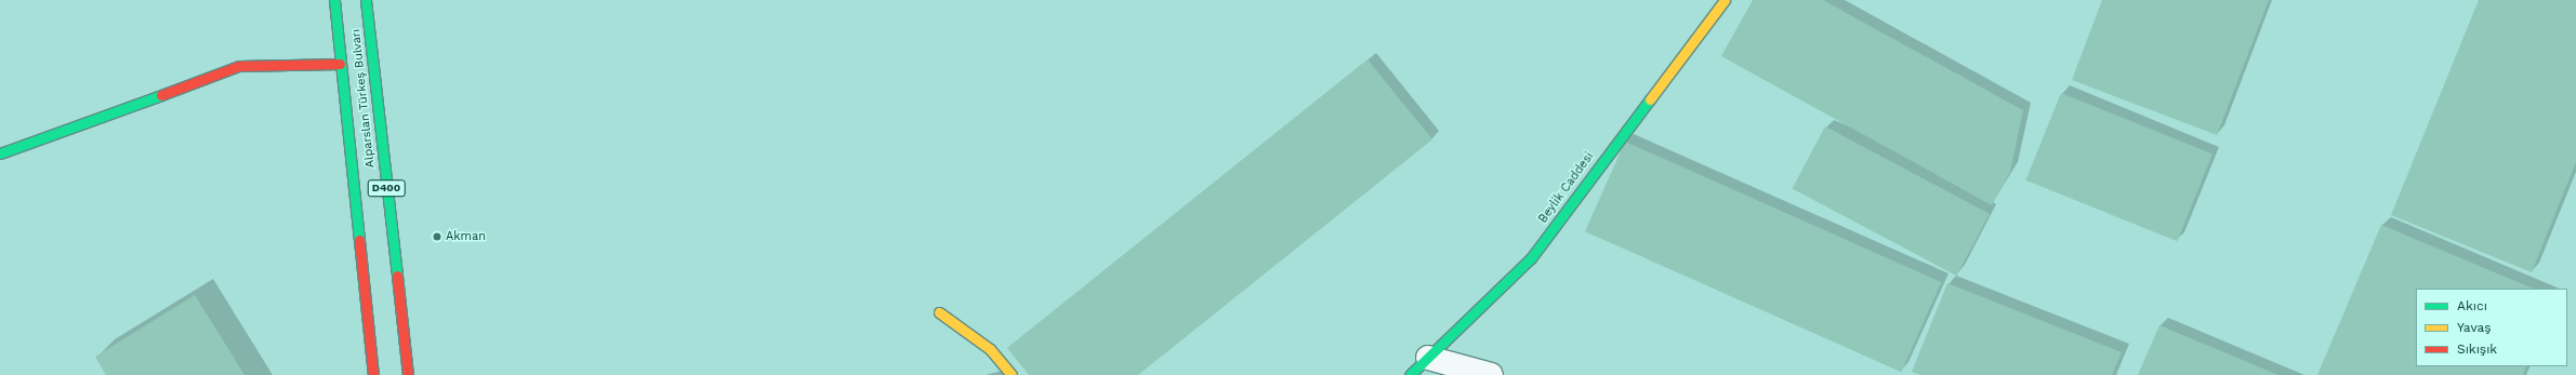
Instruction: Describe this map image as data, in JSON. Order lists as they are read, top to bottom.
{
  "streets": {
    "street": ["Alparslan Türkeş Bulvarı", "D400", "Beylik Caddesi"]
  },
  "places": ["Akman"],
  "legend": ["Akıcı", "Yavaş", "Sıkışık"]
}
